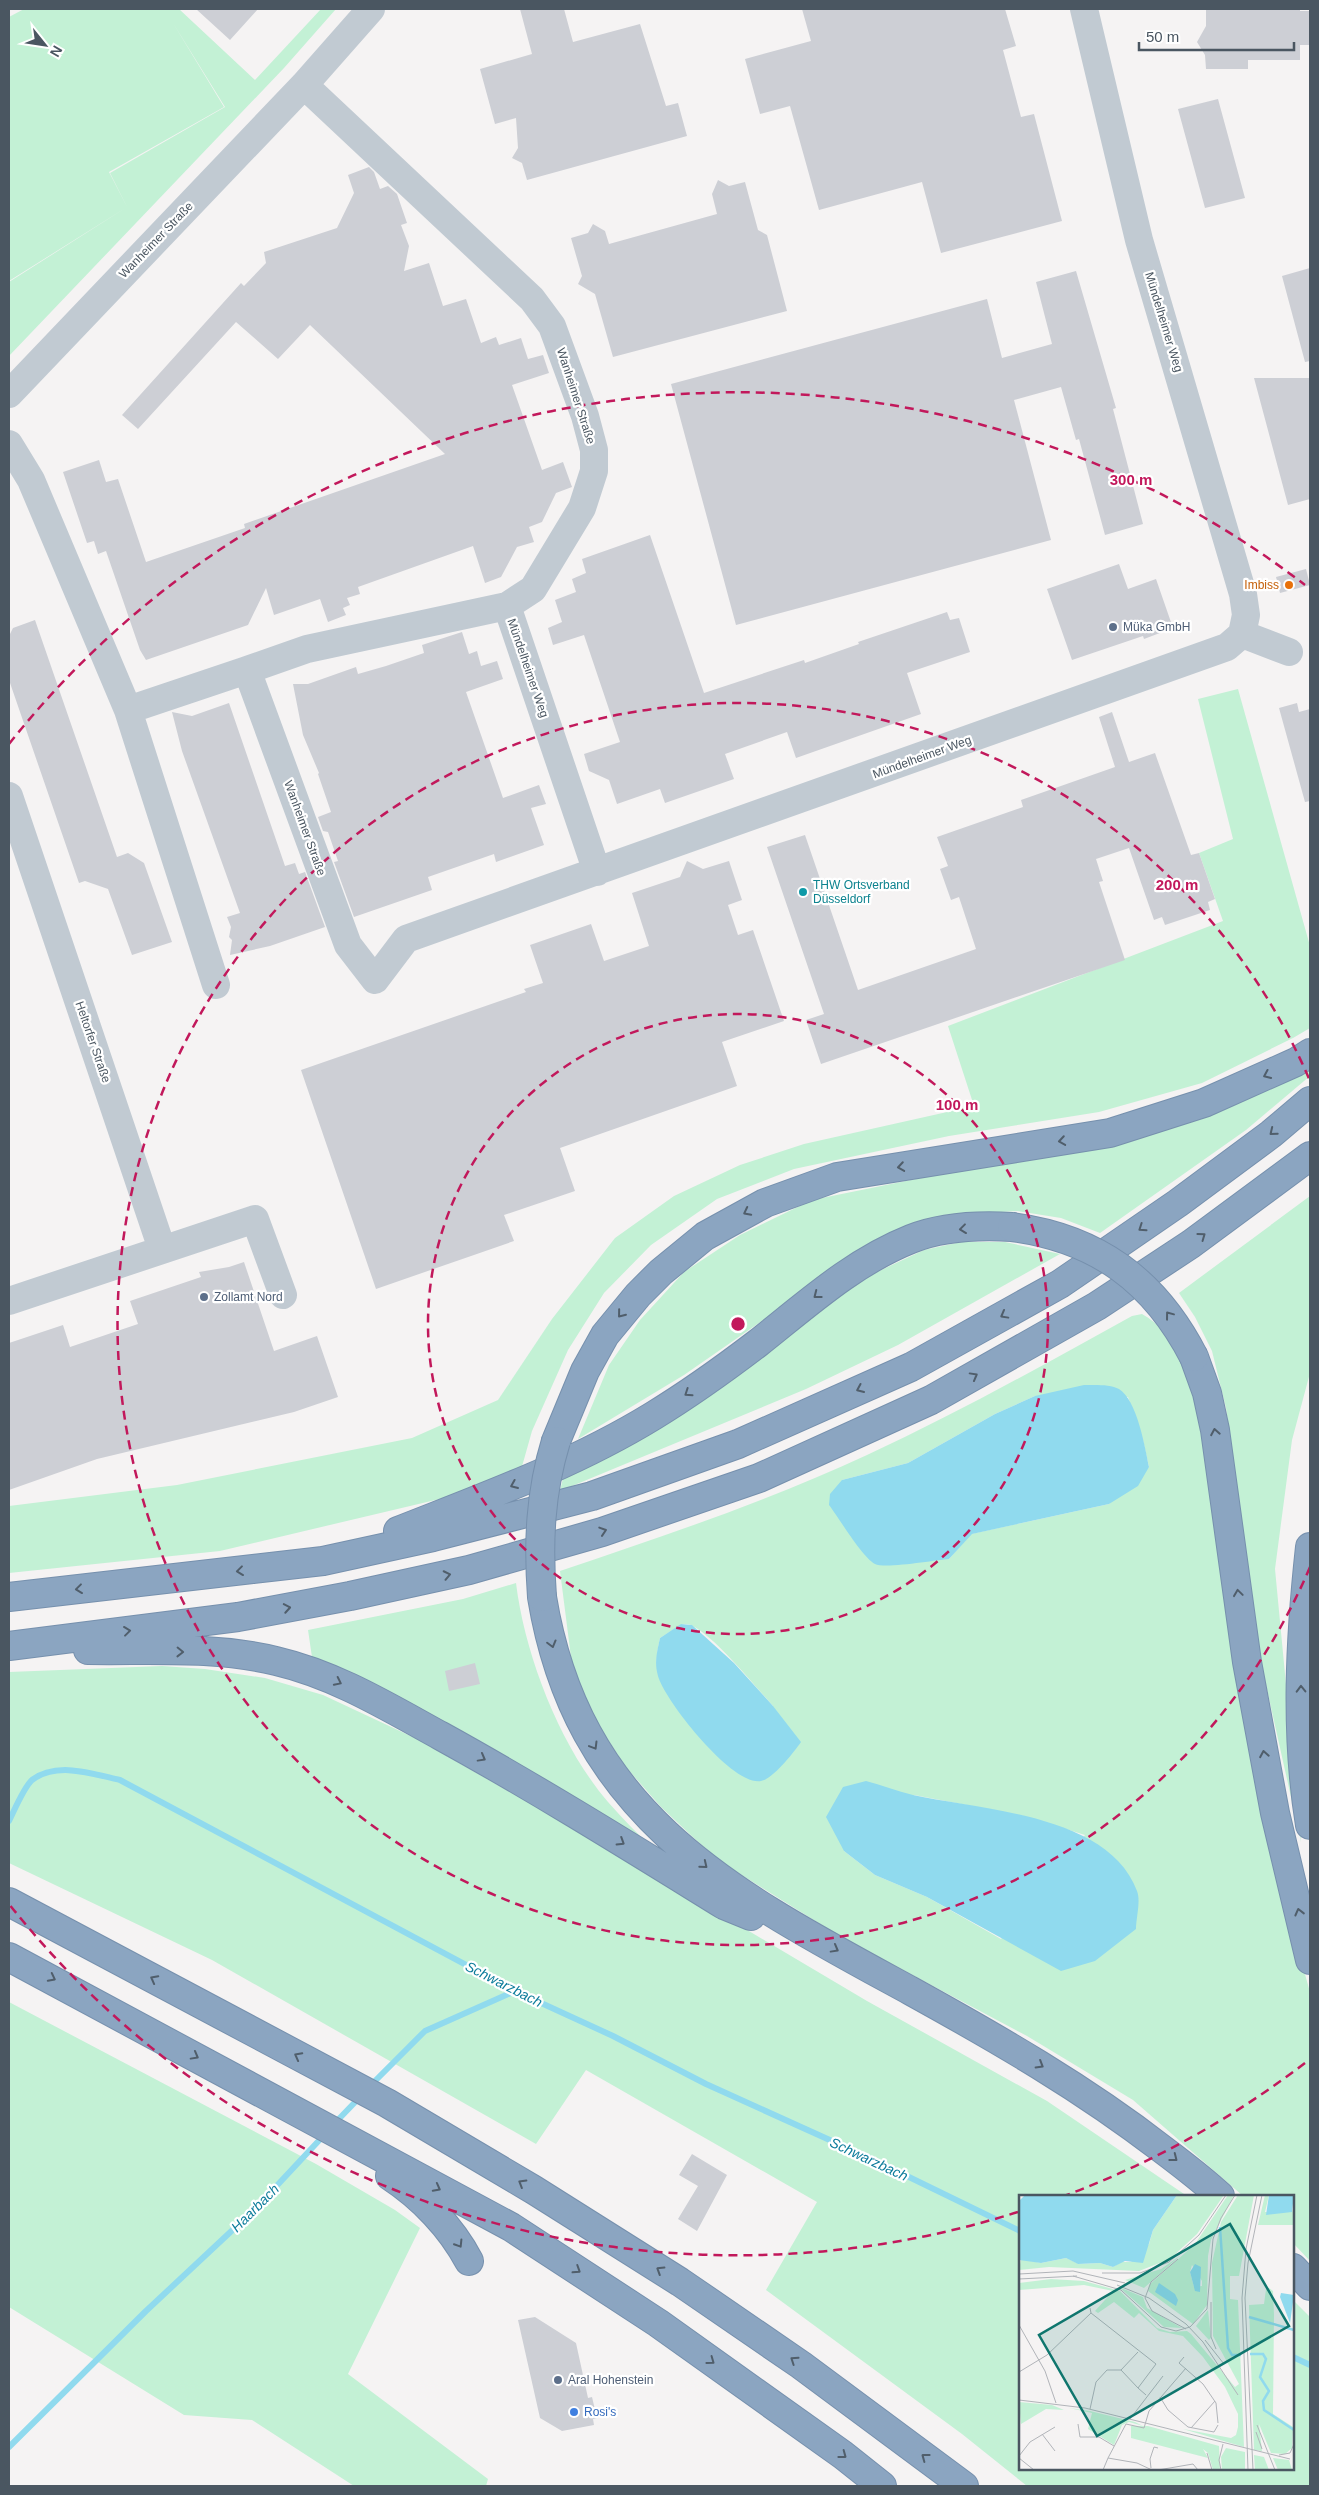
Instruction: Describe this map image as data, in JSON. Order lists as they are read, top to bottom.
{
  "streets": {
    "street": ["Wanheimer Straße", "Mündelheimer Weg", "Heltorfer Straße"]
  },
  "crossings": [
    ["Wanheimer Straße", "Mündelheimer Weg"]
  ],
  "water": ["Schwarzbach", "Haarbach"],
  "places": [
    "Imbiss",
    "Müka GmbH",
    "THW Ortsverband Düsseldorf",
    "Zollamt Nord",
    "Aral Hohenstein",
    "Rosi's"
  ],
  "scale_bar": "50 m",
  "north": "bottom right",
  "rings": ["300 m", "200 m", "100 m"]
}
